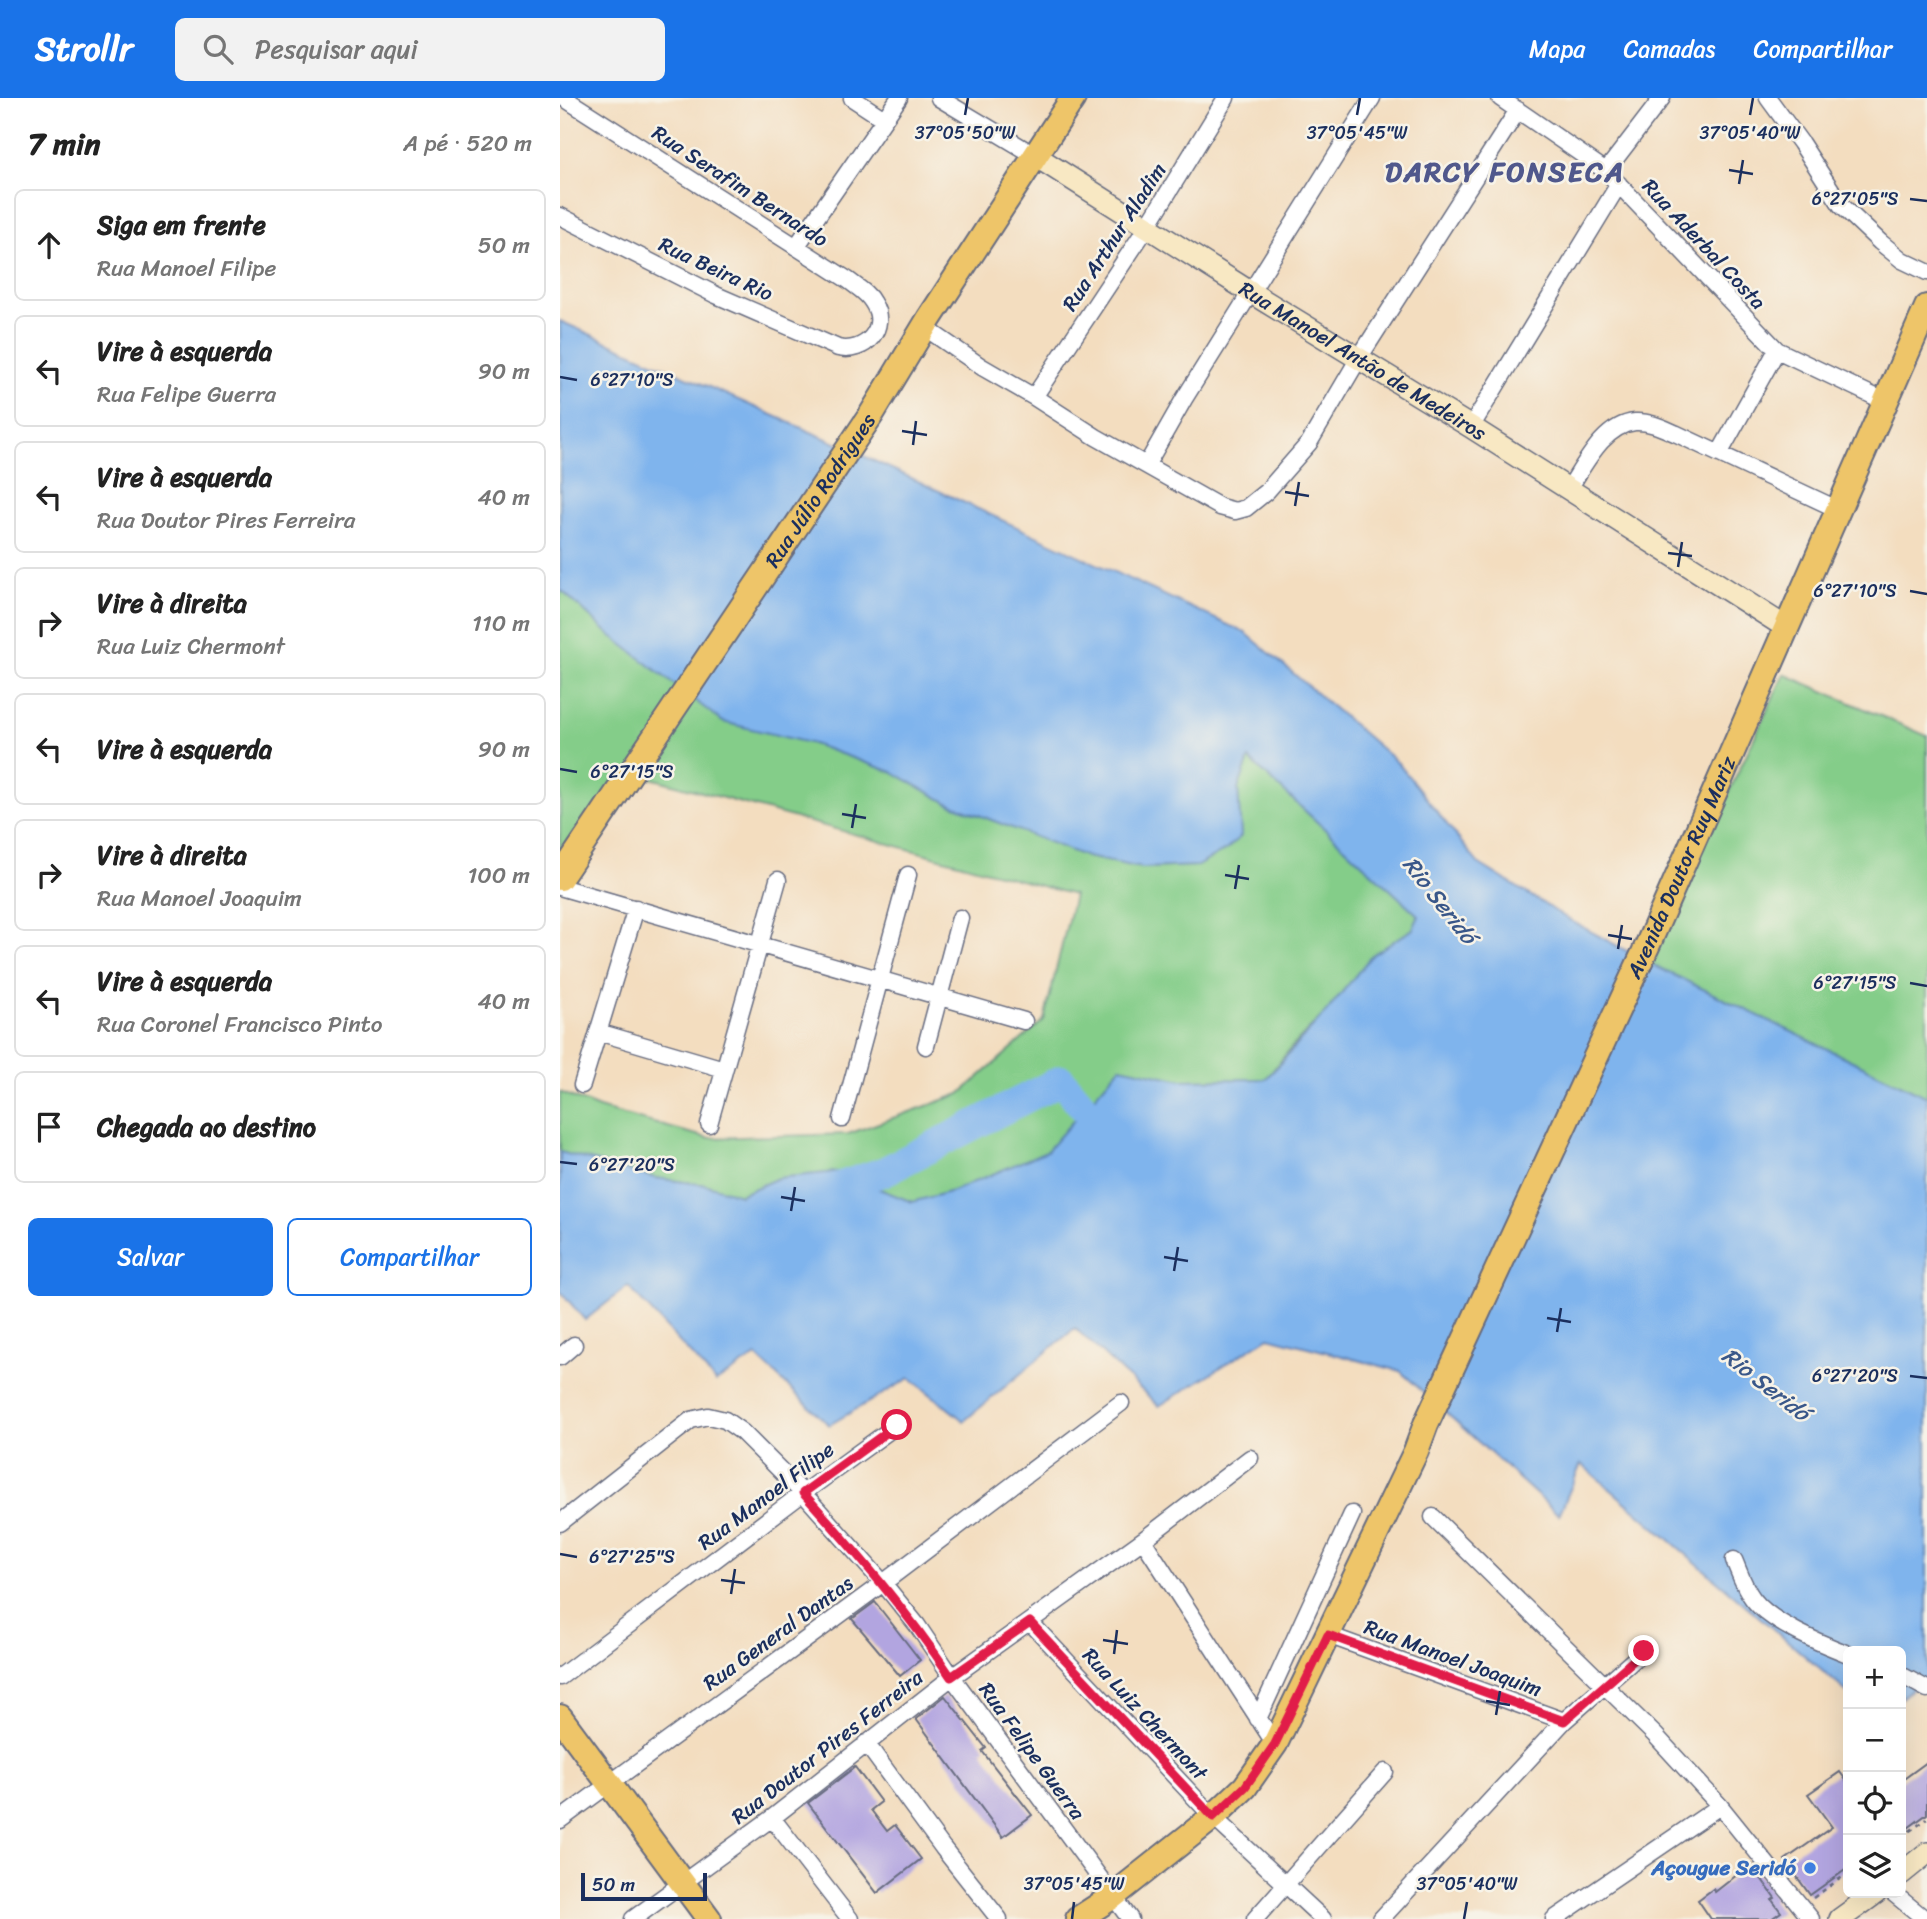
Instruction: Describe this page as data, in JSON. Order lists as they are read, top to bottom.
{
  "streets": {
    "main road": ["Rua Júlio Rodrigues", "Avenida Doutor Ruy Mariz"],
    "street": [
      "Rua Serafim Bernardo",
      "Rua Arthur Aladim",
      "Rua Aderbal Costa",
      "Rua Beira Rio",
      "Rua Manoel Antão de Medeiros",
      "Rua Manoel Filipe",
      "Rua General Dantas",
      "Rua Manoel Joaquim",
      "Rua Luiz Chermont",
      "Rua Doutor Pires Ferreira",
      "Rua Felipe Guerra"
    ]
  },
  "crossings": [
    ["Rua Serafim Bernardo", "Rua Beira Rio"],
    ["Rua Arthur Aladim", "Rua Manoel Antão de Medeiros"],
    ["Rua Aderbal Costa", "Avenida Doutor Ruy Mariz"],
    ["Rua Manoel Antão de Medeiros", "Rua Júlio Rodrigues"],
    ["Rua Manoel Antão de Medeiros", "Avenida Doutor Ruy Mariz"],
    ["Avenida Doutor Ruy Mariz", "Rua Manoel Joaquim"],
    ["Avenida Doutor Ruy Mariz", "Rua Luiz Chermont"],
    ["Avenida Doutor Ruy Mariz", "Rua Felipe Guerra"],
    ["Rua Manoel Filipe", "Rua Felipe Guerra"],
    ["Rua General Dantas", "Rua Felipe Guerra"],
    ["Rua Luiz Chermont", "Rua Doutor Pires Ferreira"],
    ["Rua Doutor Pires Ferreira", "Rua Felipe Guerra"]
  ],
  "districts": ["DARCY FONSECA"],
  "water": ["Rio Seridó"],
  "places": ["Açougue Seridó"],
  "scale_bar": "50 m",
  "page": {
    "header": "Strollr",
    "search": "Pesquisar aqui",
    "nav": ["Mapa", "Camadas", "Compartilhar"],
    "heading": ["7 min", "A pé · 520 m"],
    "list": [
      ["Siga em frente", "Rua Manoel Filipe", "50 m"],
      ["Vire à esquerda", "Rua Felipe Guerra", "90 m"],
      ["Vire à esquerda", "Rua Doutor Pires Ferreira", "40 m"],
      ["Vire à direita", "Rua Luiz Chermont", "110 m"],
      ["Vire à esquerda", "90 m"],
      ["Vire à direita", "Rua Manoel Joaquim", "100 m"],
      ["Vire à esquerda", "Rua Coronel Francisco Pinto", "40 m"],
      "Chegada ao destino"
    ],
    "buttons": ["Salvar", "Compartilhar"],
    "map_buttons": ["+", "−"],
    "scale": "50 m"
  },
  "coordinates": [
    "37°05'50\"W",
    "37°05'45\"W",
    "37°05'40\"W",
    "6°27'05\"S",
    "6°27'10\"S",
    "6°27'15\"S",
    "6°27'20\"S",
    "6°27'25\"S"
  ]
}
